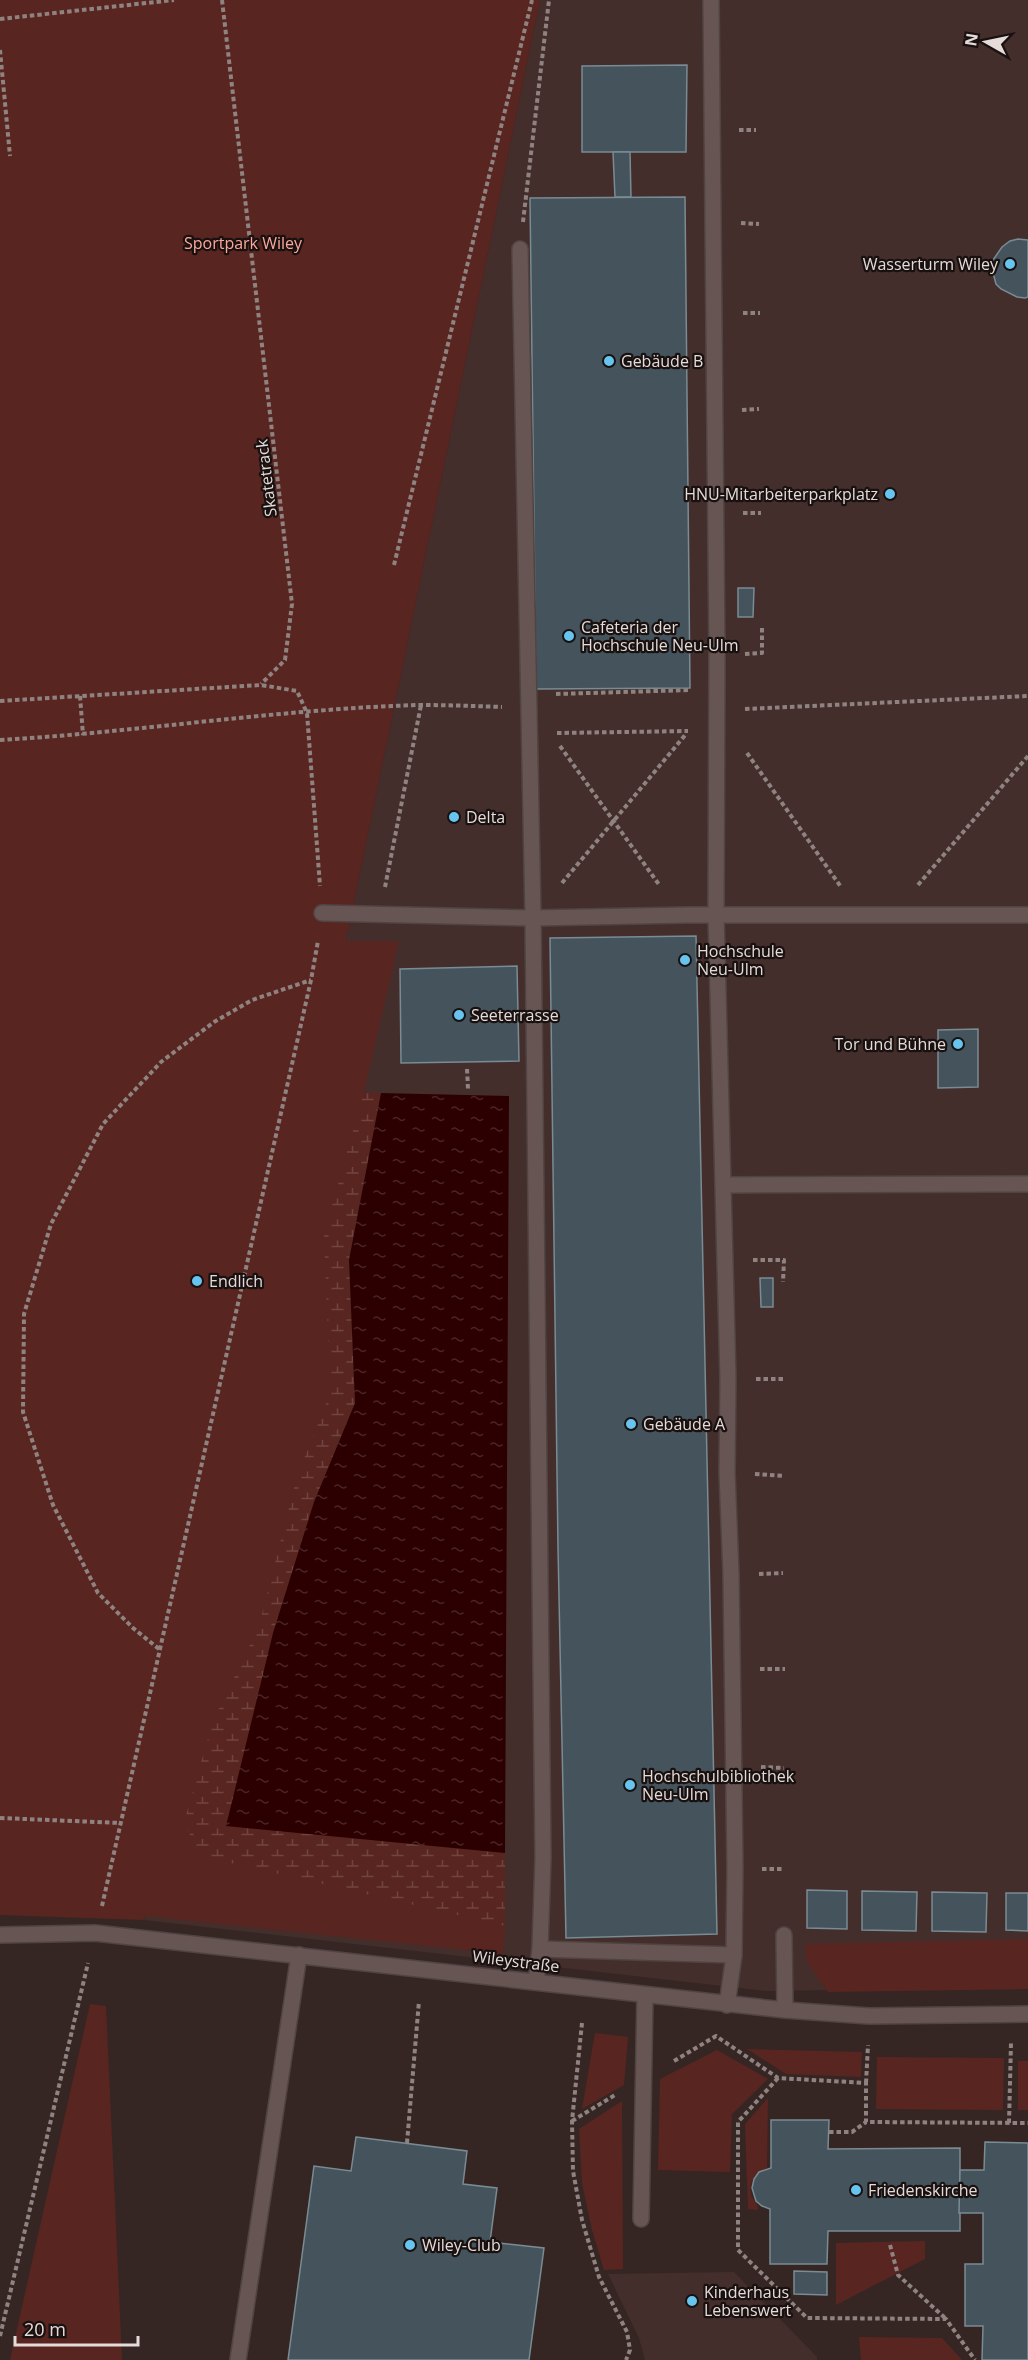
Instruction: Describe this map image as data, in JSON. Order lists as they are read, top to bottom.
{
  "streets": {
    "street": ["Wileystraße"],
    "path": ["Skatetrack"]
  },
  "parks": ["Sportpark Wiley"],
  "places": [
    "Wasserturm Wiley",
    "Gebäude B",
    "HNU-Mitarbeiterparkplatz",
    "Cafeteria der Hochschule Neu-Ulm",
    "Delta",
    "Hochschule Neu-Ulm",
    "Seeterrasse",
    "Tor und Bühne",
    "Endlich",
    "Gebäude A",
    "Hochschulbibliothek Neu-Ulm",
    "Friedenskirche",
    "Wiley-Club",
    "Kinderhaus Lebenswert"
  ],
  "scale_bar": "20 m",
  "north": "left"
}
